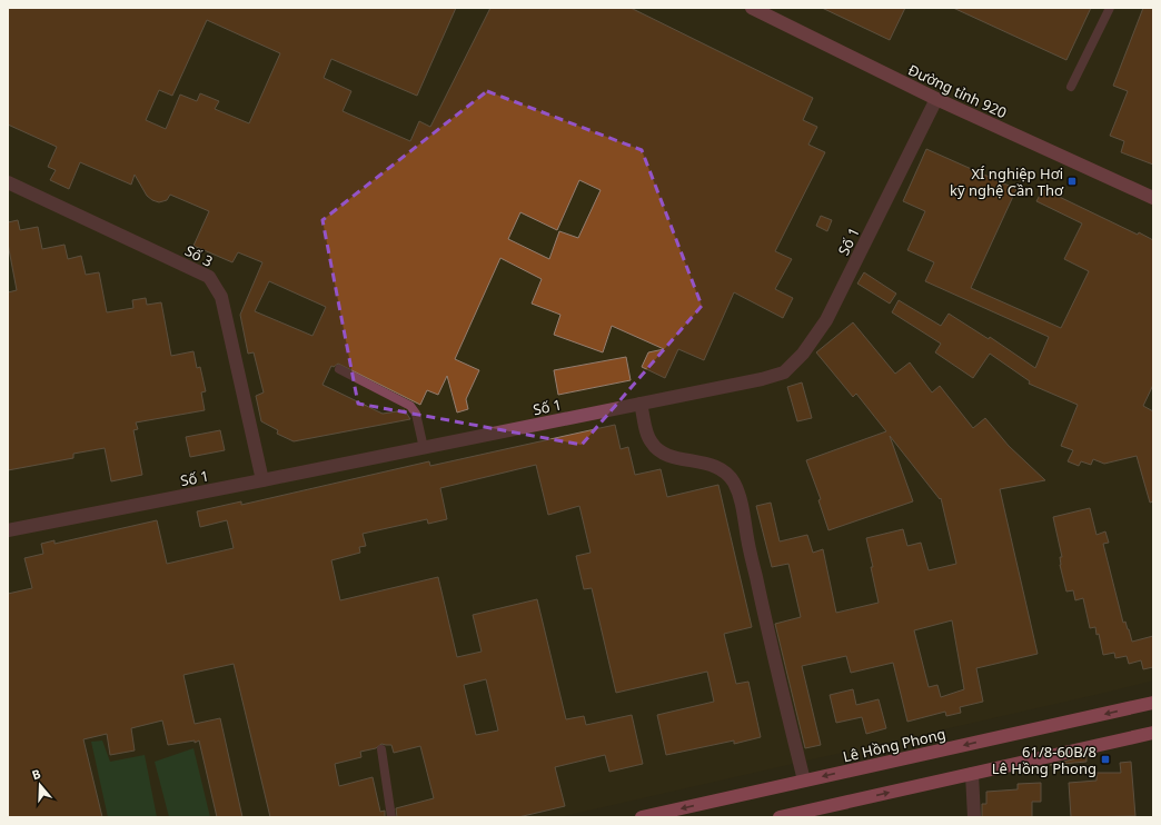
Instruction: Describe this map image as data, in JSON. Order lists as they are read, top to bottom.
{
  "streets": {
    "highway": ["Lê Hồng Phong"],
    "main road": ["Đường tỉnh 920"],
    "street": ["Số 1", "Số 3"]
  },
  "crossings": [
    ["Đường tỉnh 920", "Số 1"],
    ["Số 1", "Số 3"]
  ],
  "places": {
    "transit": ["XÍ nghiệp Hơi kỹ nghệ Cần Thơ", "61/8-60B/8 Lê Hồng Phong"]
  },
  "north": "top"
}
